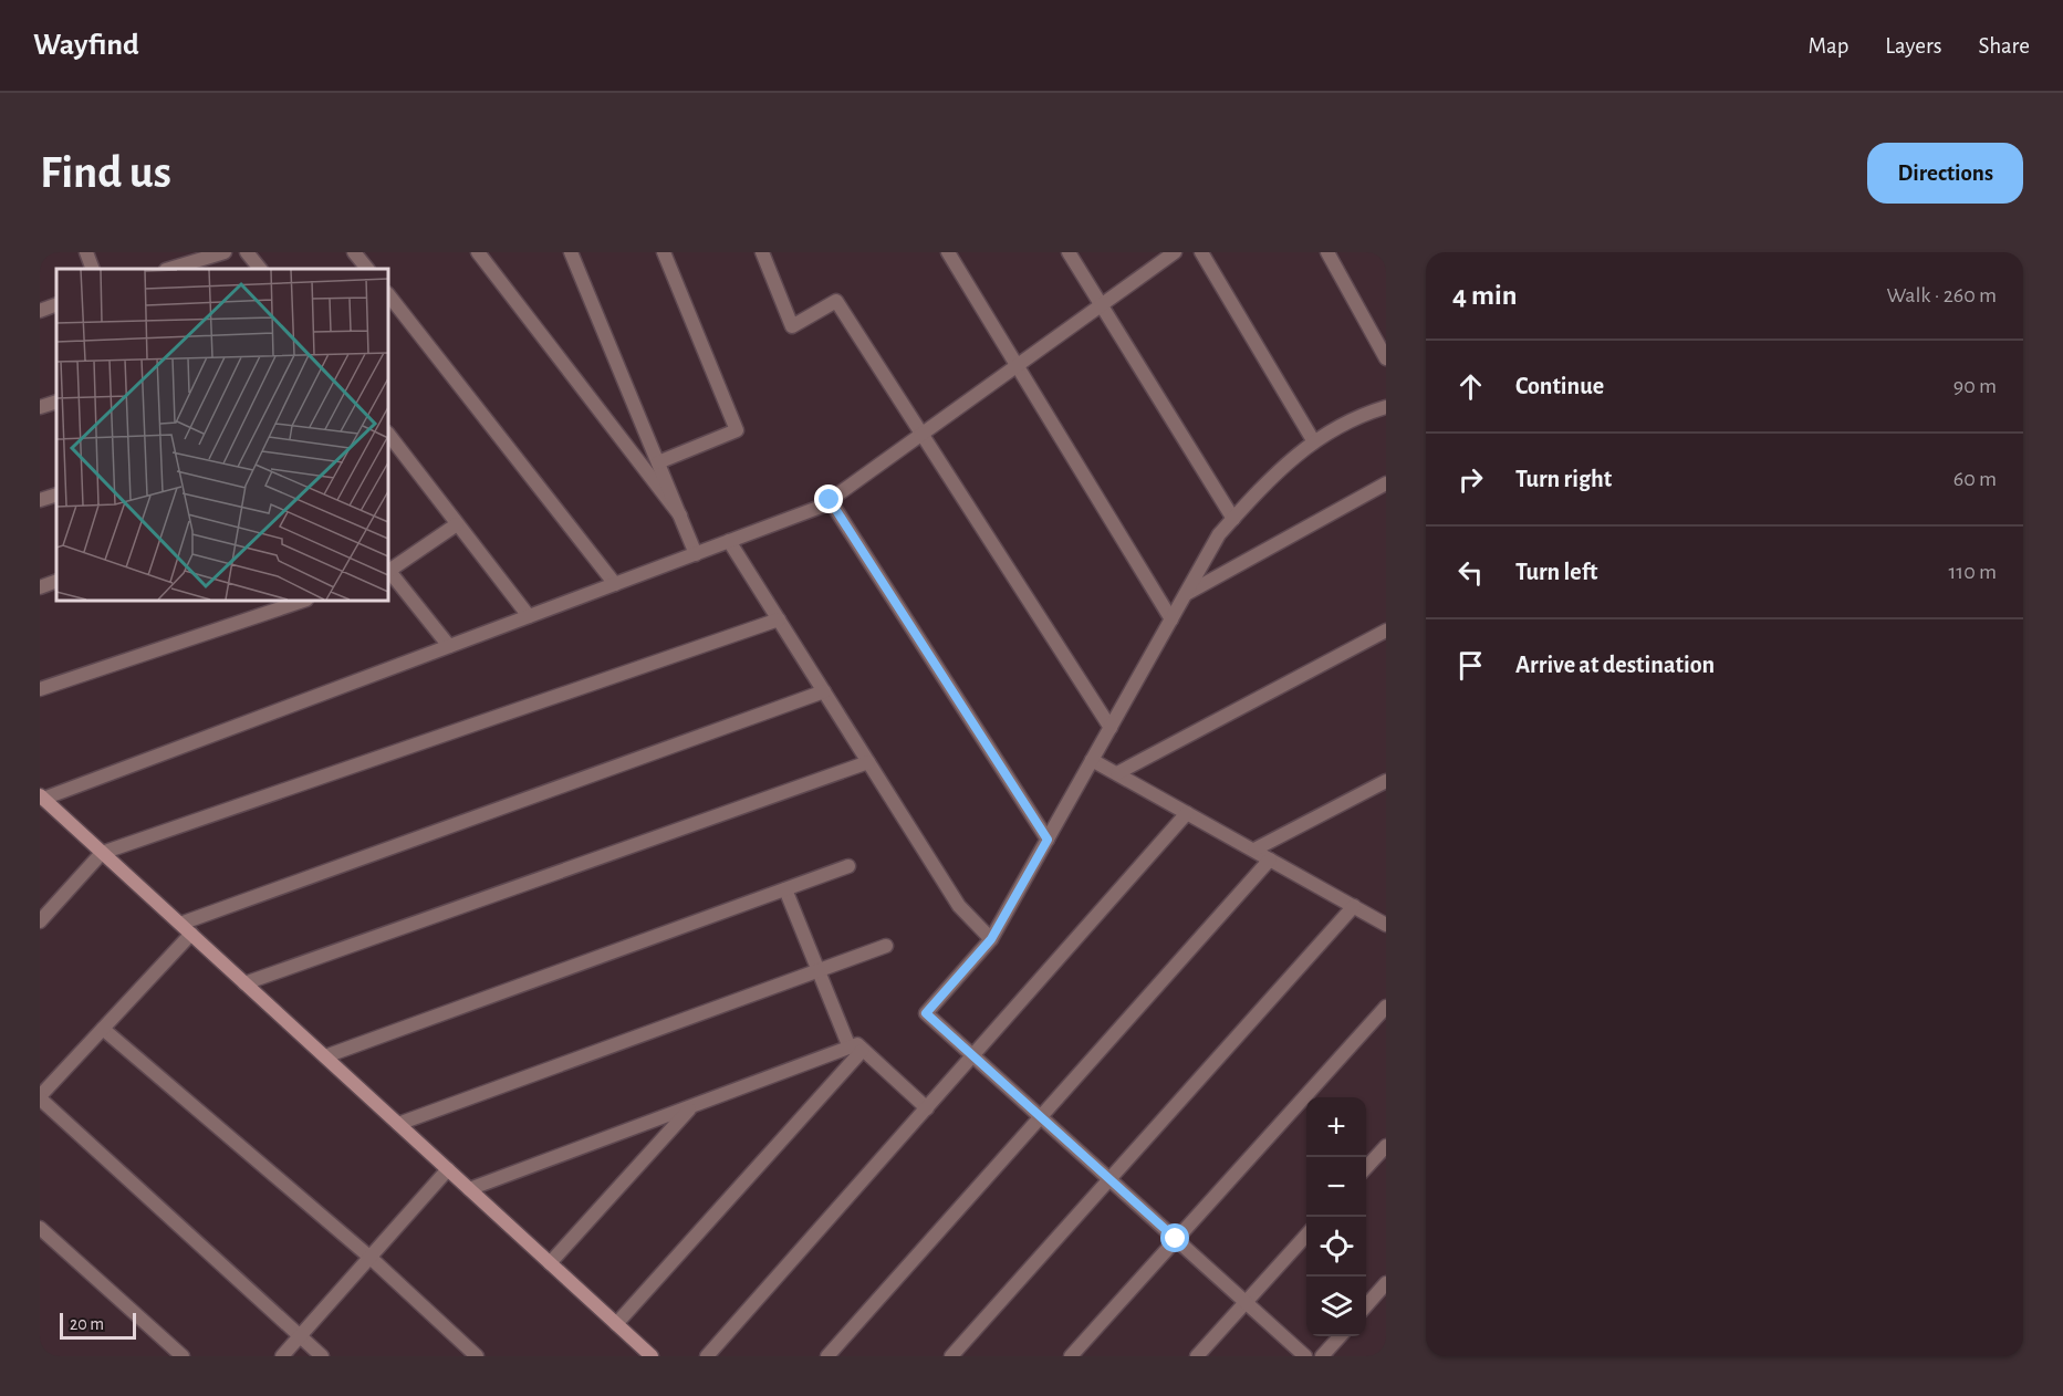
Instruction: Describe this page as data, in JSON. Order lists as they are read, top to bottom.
{
  "scale_bar": "20 m",
  "page": {
    "header": "Wayfind",
    "nav": ["Map", "Layers", "Share"],
    "buttons": "Directions",
    "title": "Find us",
    "heading": ["4 min", "Walk · 260 m"],
    "list": [
      ["Continue", "90 m"],
      ["Turn right", "60 m"],
      ["Turn left", "110 m"],
      "Arrive at destination"
    ],
    "map_buttons": ["+", "−"],
    "scale": "20 m"
  }
}
